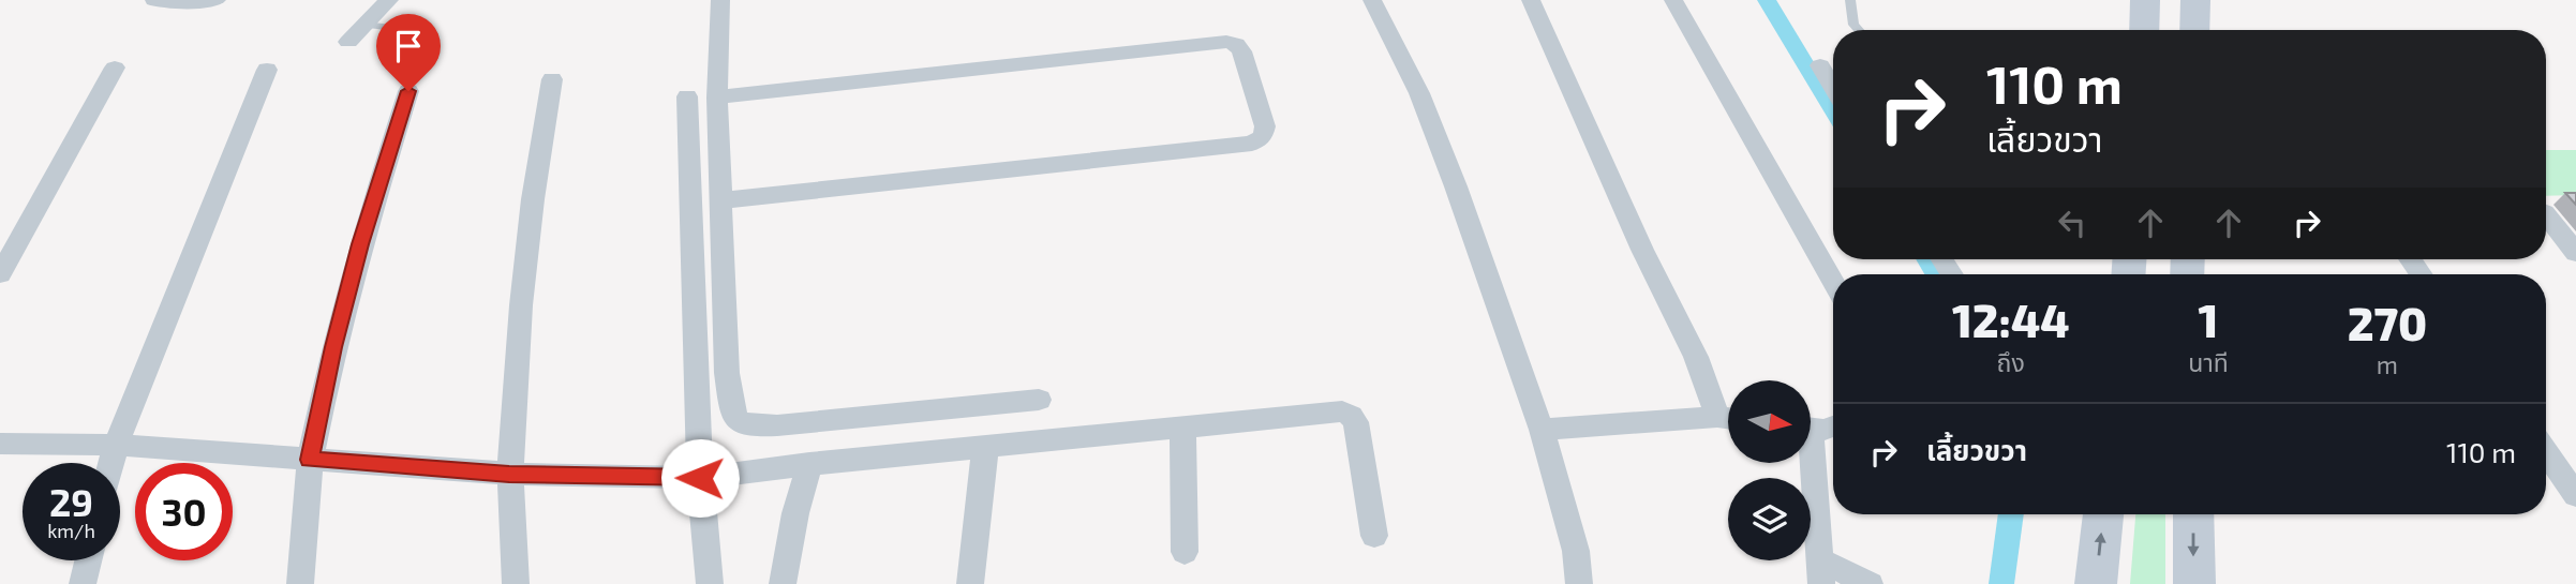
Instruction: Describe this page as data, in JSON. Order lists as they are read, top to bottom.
{
  "north": "right",
  "page": {
    "turn": ["110 m", "เลี้ยวขวา"],
    "eta": [
      "12:44",
      "ถึง",
      "1",
      "นาที",
      "270",
      "m"
    ],
    "list": [
      {
        "name": "เลี้ยวขวา",
        "value": "110 m"
      }
    ],
    "speed": "29 km/h",
    "limit": "30"
  }
}
